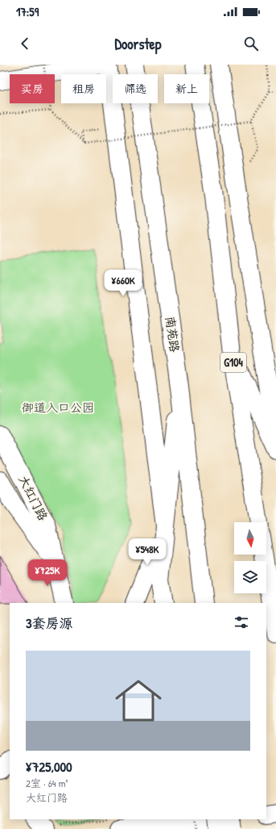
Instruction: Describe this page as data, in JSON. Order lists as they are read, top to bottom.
{
  "streets": {
    "main road": ["南苑路", "G104", "大红门路"]
  },
  "parks": ["御道入口公园"],
  "north": "bottom",
  "page": {
    "status": "17:59",
    "header": "Doorstep",
    "chip": [
      "买房",
      "租房",
      "筛选",
      "新上"
    ],
    "price": ["¥660K", "¥548K", "¥725K"],
    "heading": "3套房源",
    "list": [
      {
        "name": "¥725,000",
        "note": "2室 · 64 m² · 大红门路"
      }
    ]
  }
}
